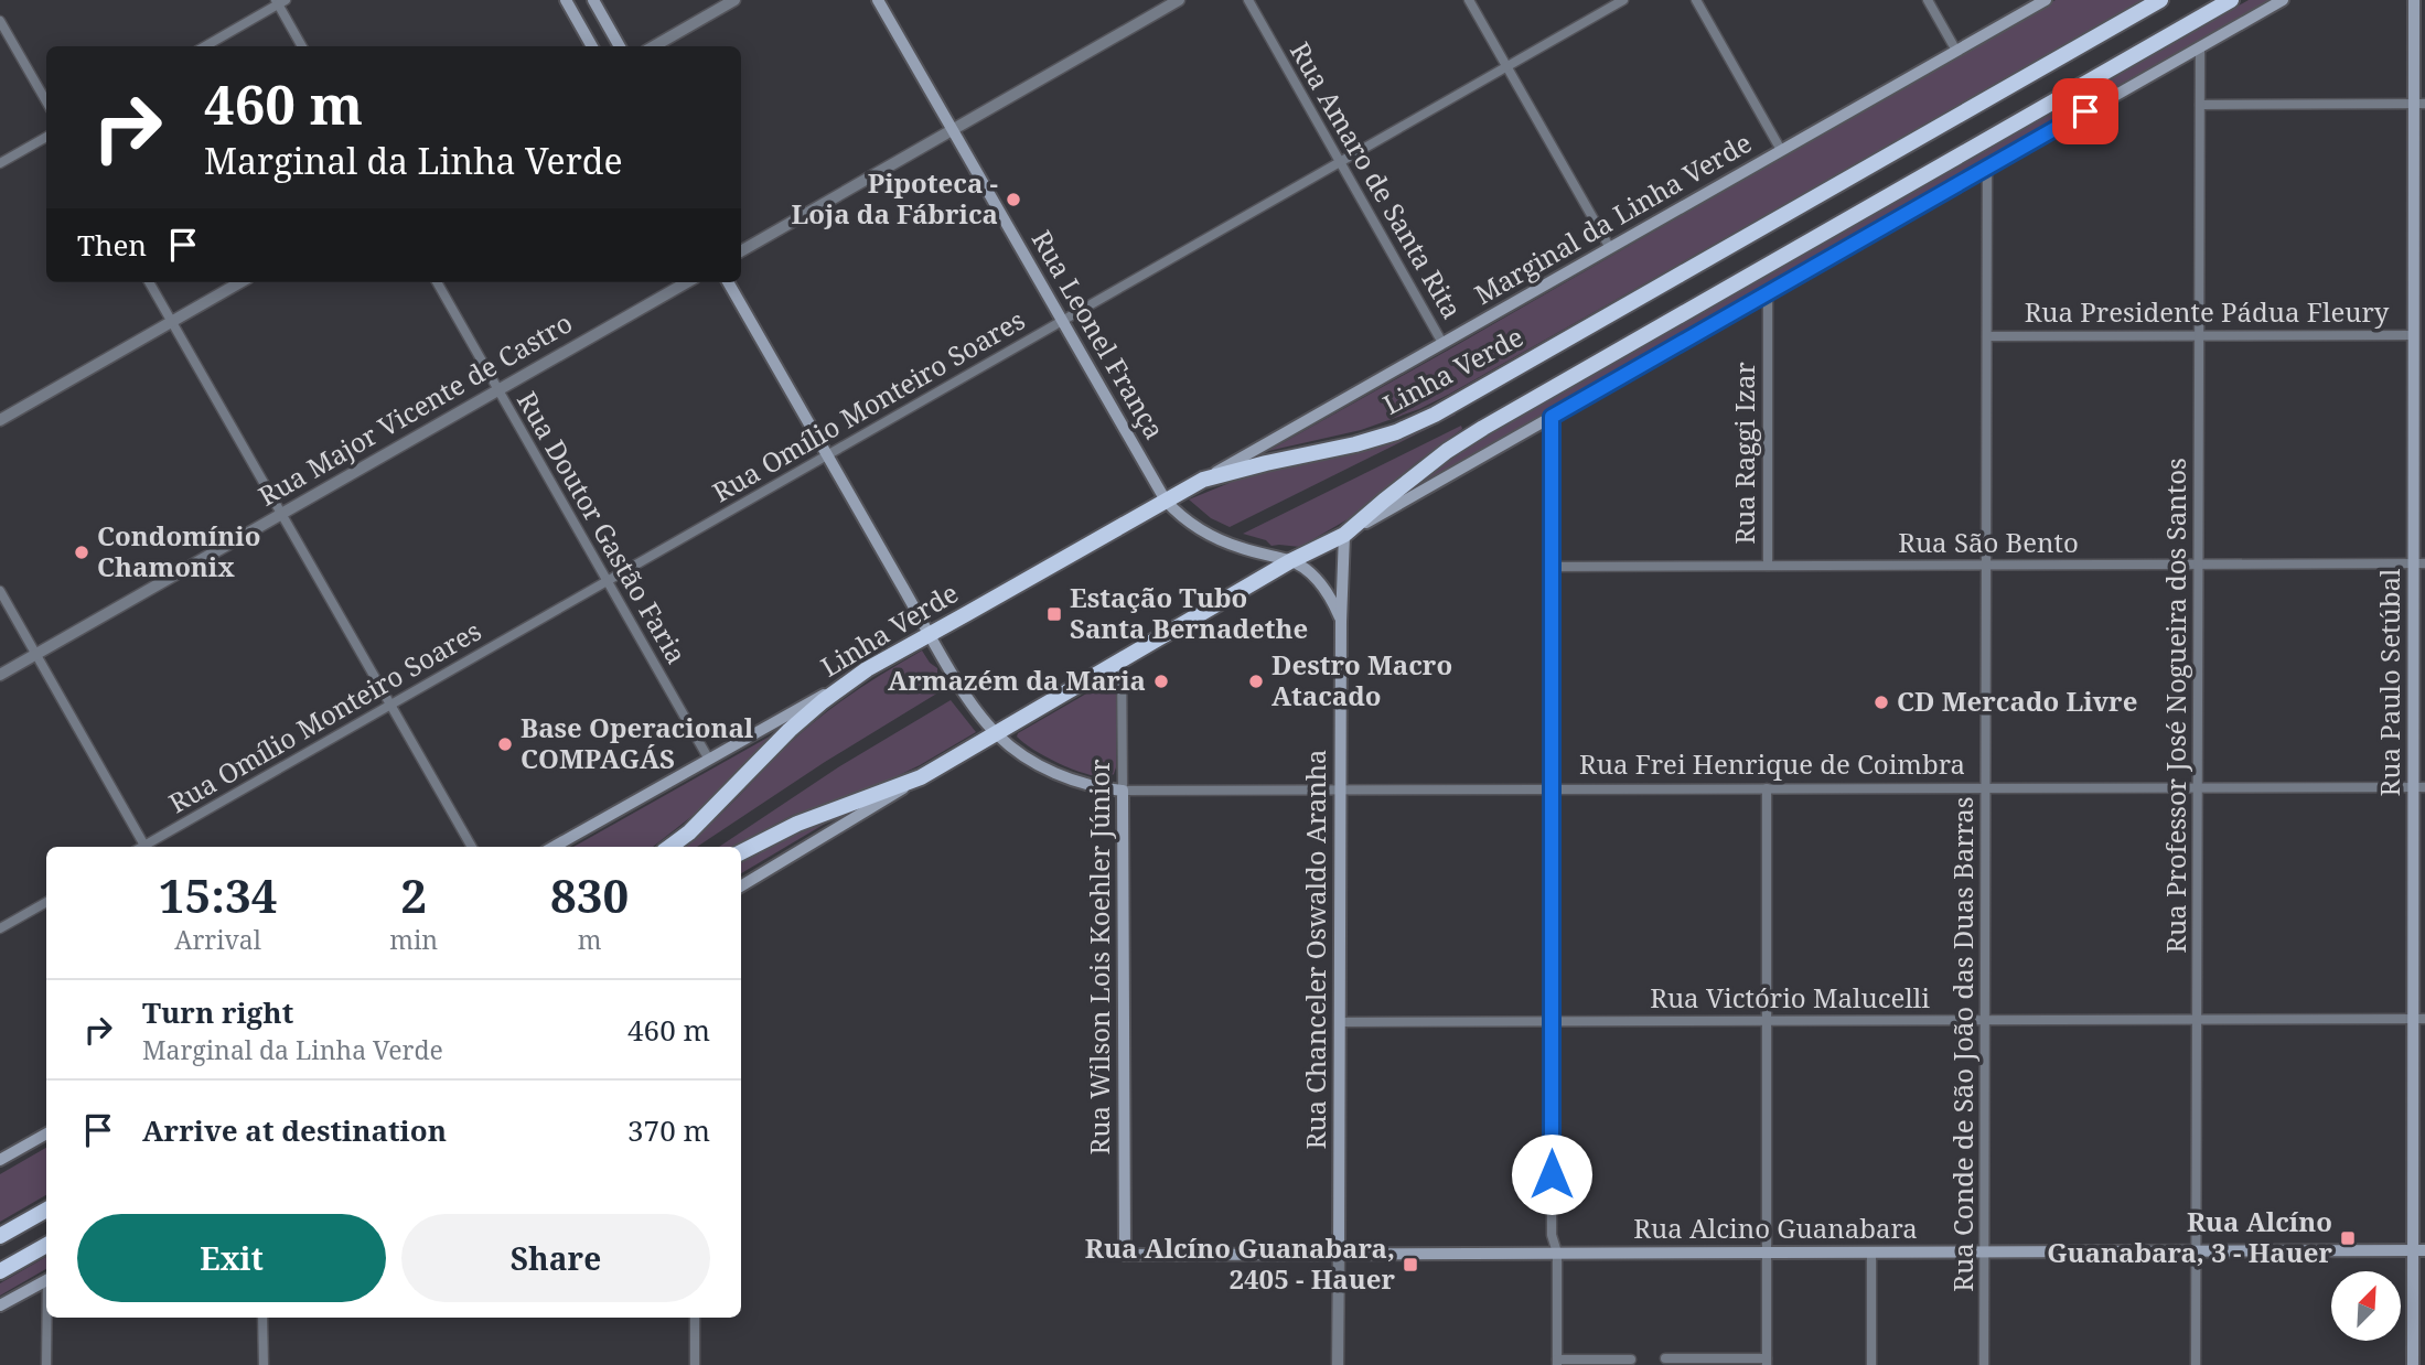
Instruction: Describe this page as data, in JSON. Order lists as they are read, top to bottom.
{
  "streets": {
    "highway": ["Linha Verde"],
    "main road": [
      "Marginal da Linha Verde",
      "Rua Leonel França",
      "Rua Paulo Setúbal",
      "Rua Frei Henrique de Coimbra",
      "Rua Chanceler Oswaldo Aranha",
      "Rua Wilson Lois Koehler Júnior",
      "Rua Alcino Guanabara"
    ],
    "street": [
      "Rua Amaro de Santa Rita",
      "Rua Presidente Pádua Fleury",
      "Rua Omílio Monteiro Soares",
      "Rua Major Vicente de Castro",
      "Rua Raggi Izar",
      "Rua Doutor Gastão Faria",
      "Rua São Bento",
      "Rua Professor José Nogueira dos Santos",
      "Rua Victório Malucelli",
      "Rua Conde de São João das Duas Barras"
    ]
  },
  "crossings": [
    ["Rua Amaro de Santa Rita", "Marginal da Linha Verde"],
    ["Rua Amaro de Santa Rita", "Rua Omílio Monteiro Soares"],
    ["Marginal da Linha Verde", "Linha Verde"],
    ["Rua Presidente Pádua Fleury", "Rua Paulo Setúbal"],
    ["Rua Presidente Pádua Fleury", "Rua Professor José Nogueira dos Santos"],
    ["Rua Presidente Pádua Fleury", "Rua Conde de São João das Duas Barras"],
    ["Rua Leonel França", "Linha Verde"],
    ["Rua Leonel França", "Rua Omílio Monteiro Soares"],
    ["Rua Leonel França", "Rua Chanceler Oswaldo Aranha"],
    ["Linha Verde", "Rua Frei Henrique de Coimbra"],
    ["Rua Omílio Monteiro Soares", "Rua Doutor Gastão Faria"],
    ["Rua Omílio Monteiro Soares", "Rua Frei Henrique de Coimbra"],
    ["Rua Major Vicente de Castro", "Rua Doutor Gastão Faria"],
    ["Rua Raggi Izar", "Rua São Bento"],
    ["Rua São Bento", "Rua Paulo Setúbal"],
    ["Rua São Bento", "Rua Professor José Nogueira dos Santos"],
    ["Rua São Bento", "Rua Conde de São João das Duas Barras"],
    ["Rua Paulo Setúbal", "Rua Frei Henrique de Coimbra"],
    ["Rua Paulo Setúbal", "Rua Victório Malucelli"],
    ["Rua Paulo Setúbal", "Rua Alcino Guanabara"],
    ["Rua Professor José Nogueira dos Santos", "Rua Frei Henrique de Coimbra"],
    ["Rua Professor José Nogueira dos Santos", "Rua Victório Malucelli"],
    ["Rua Professor José Nogueira dos Santos", "Rua Alcino Guanabara"],
    ["Rua Frei Henrique de Coimbra", "Rua Chanceler Oswaldo Aranha"],
    ["Rua Frei Henrique de Coimbra", "Rua Wilson Lois Koehler Júnior"],
    ["Rua Frei Henrique de Coimbra", "Rua Conde de São João das Duas Barras"],
    ["Rua Chanceler Oswaldo Aranha", "Rua Victório Malucelli"],
    ["Rua Chanceler Oswaldo Aranha", "Rua Alcino Guanabara"],
    ["Rua Wilson Lois Koehler Júnior", "Rua Alcino Guanabara"],
    ["Rua Victório Malucelli", "Rua Conde de São João das Duas Barras"],
    ["Rua Conde de São João das Duas Barras", "Rua Alcino Guanabara"]
  ],
  "places": {
    "other": [
      "Pipoteca - Loja da Fábrica",
      "Condomínio Chamonix",
      "Armazém da Maria",
      "Destro Macro Atacado",
      "CD Mercado Livre",
      "Base Operacional COMPAGÁS"
    ],
    "transit": ["Estação Tubo Santa Bernadethe", "Rua Alcíno Guanabara, 3 - Hauer", "Rua Alcíno Guanabara, 2405 - Hauer"]
  },
  "north": "top right",
  "page": {
    "turn": ["460 m", "Marginal da Linha Verde"],
    "then": "Then",
    "eta": [
      "15:34",
      "Arrival",
      "2",
      "min",
      "830",
      "m"
    ],
    "list": [
      {
        "name": "Turn right",
        "note": "Marginal da Linha Verde",
        "value": "460 m"
      },
      {
        "name": "Arrive at destination",
        "value": "370 m"
      }
    ],
    "buttons": ["Exit", "Share"]
  }
}
